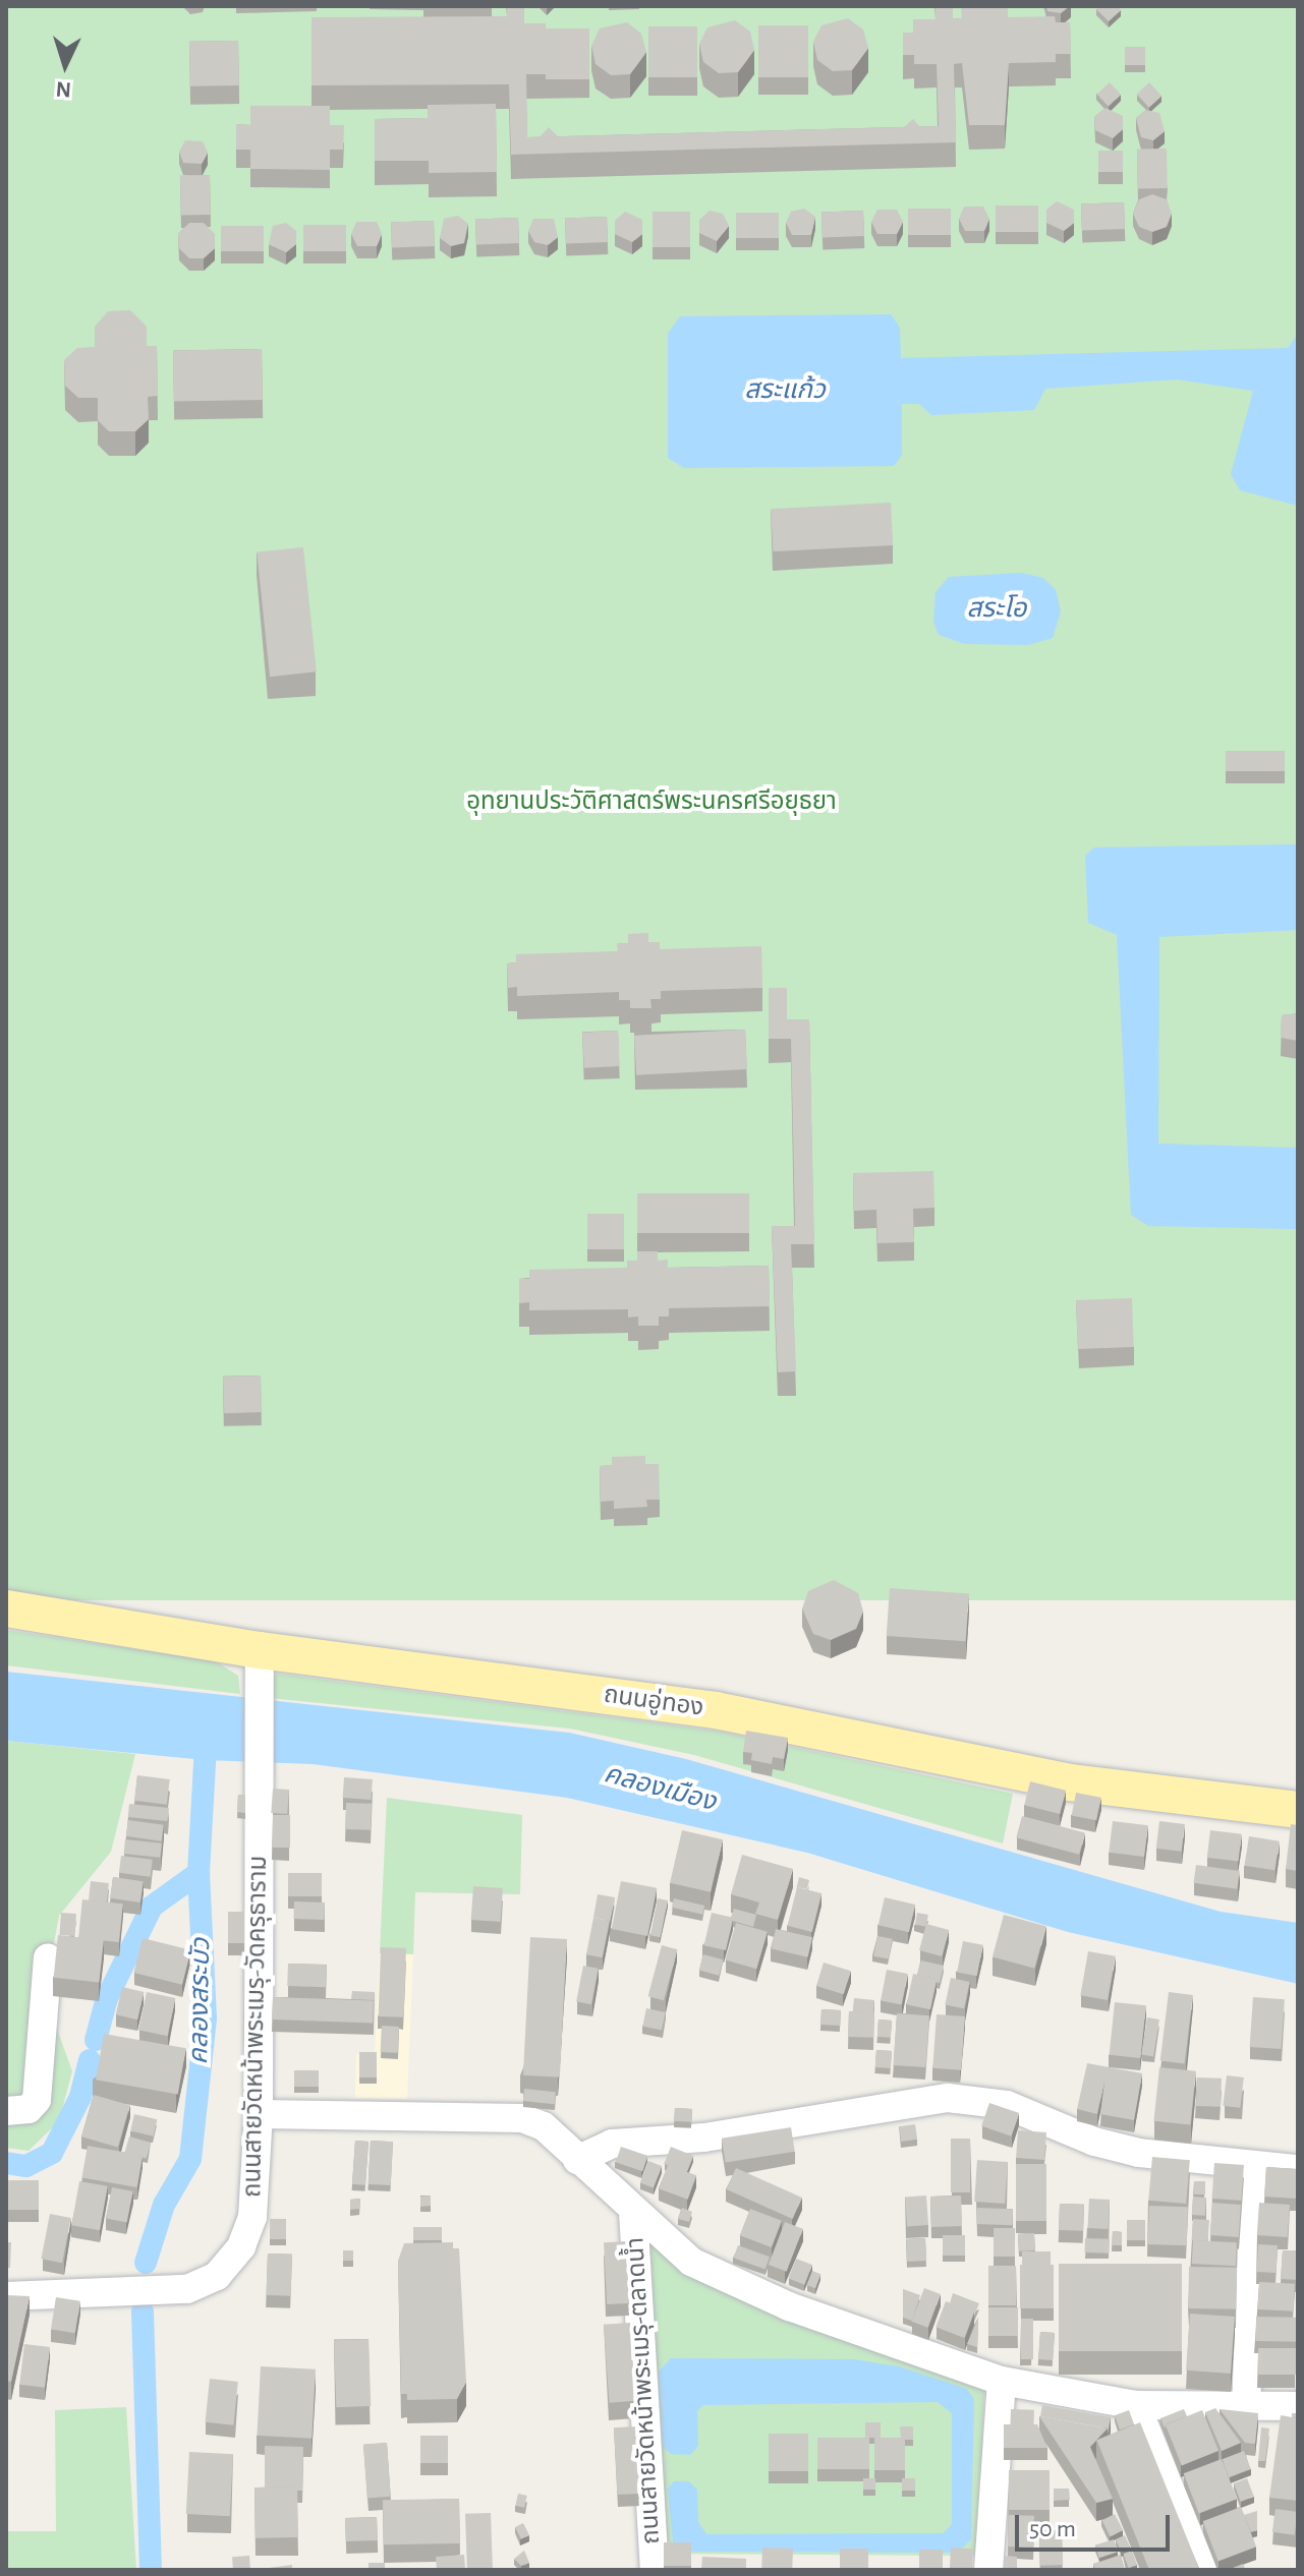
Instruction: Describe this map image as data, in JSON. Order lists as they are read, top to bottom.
{
  "streets": {
    "main road": ["ถนนอู่ทอง"],
    "street": ["ถนนสายวัดหน้าพระเมรุ-วัดครุธาราม", "ถนนสายวัดหน้าพระเมรุ-ตลาดน้ำ"]
  },
  "crossings": [
    ["ถนนอู่ทอง", "ถนนสายวัดหน้าพระเมรุ-วัดครุธาราม"]
  ],
  "water": [
    "สระแก้ว",
    "สระโอ",
    "คลองเมือง",
    "คลองสระบัว"
  ],
  "parks": ["อุทยานประวัติศาสตร์พระนครศรีอยุธยา"],
  "scale_bar": "50 m",
  "north": "bottom"
}
